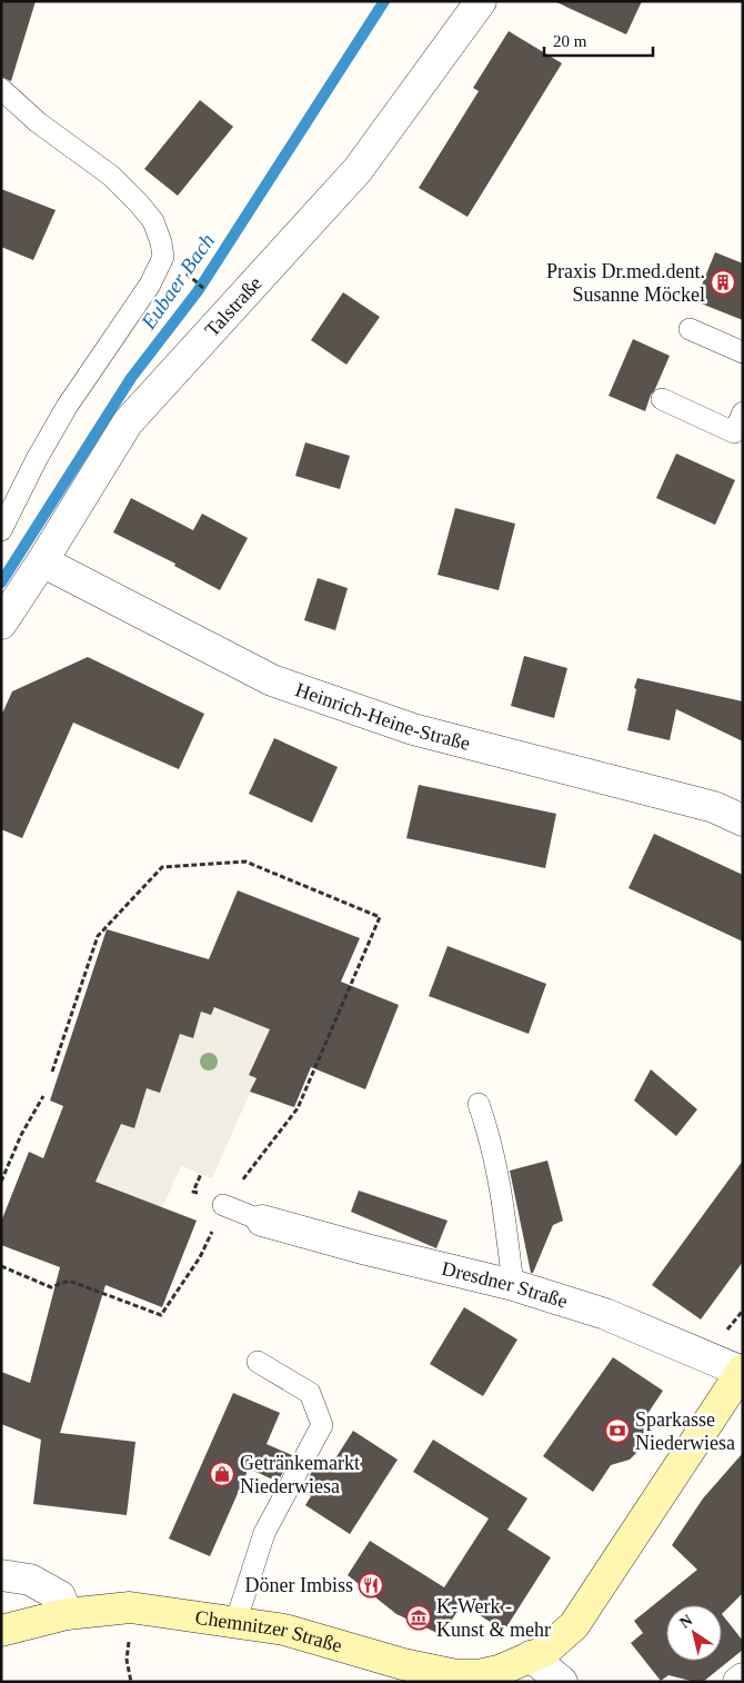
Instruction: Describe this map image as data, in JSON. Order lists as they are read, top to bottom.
{
  "streets": {
    "street": [
      "Talstraße",
      "Heinrich-Heine-Straße",
      "Dresdner Straße",
      "Chemnitzer Straße"
    ]
  },
  "crossings": [
    ["Talstraße", "Heinrich-Heine-Straße"],
    ["Dresdner Straße", "Chemnitzer Straße"]
  ],
  "water": ["Eubaer Bach"],
  "places": {
    "building": ["Praxis Dr.med.dent. Susanne Möckel"],
    "bank": ["Sparkasse Niederwiesa"],
    "shop": ["Getränkemarkt Niederwiesa"],
    "restaurant": ["Döner Imbiss"],
    "museum": ["K-Werk - Kunst & mehr"]
  },
  "scale_bar": "20 m",
  "north": "top left"
}
